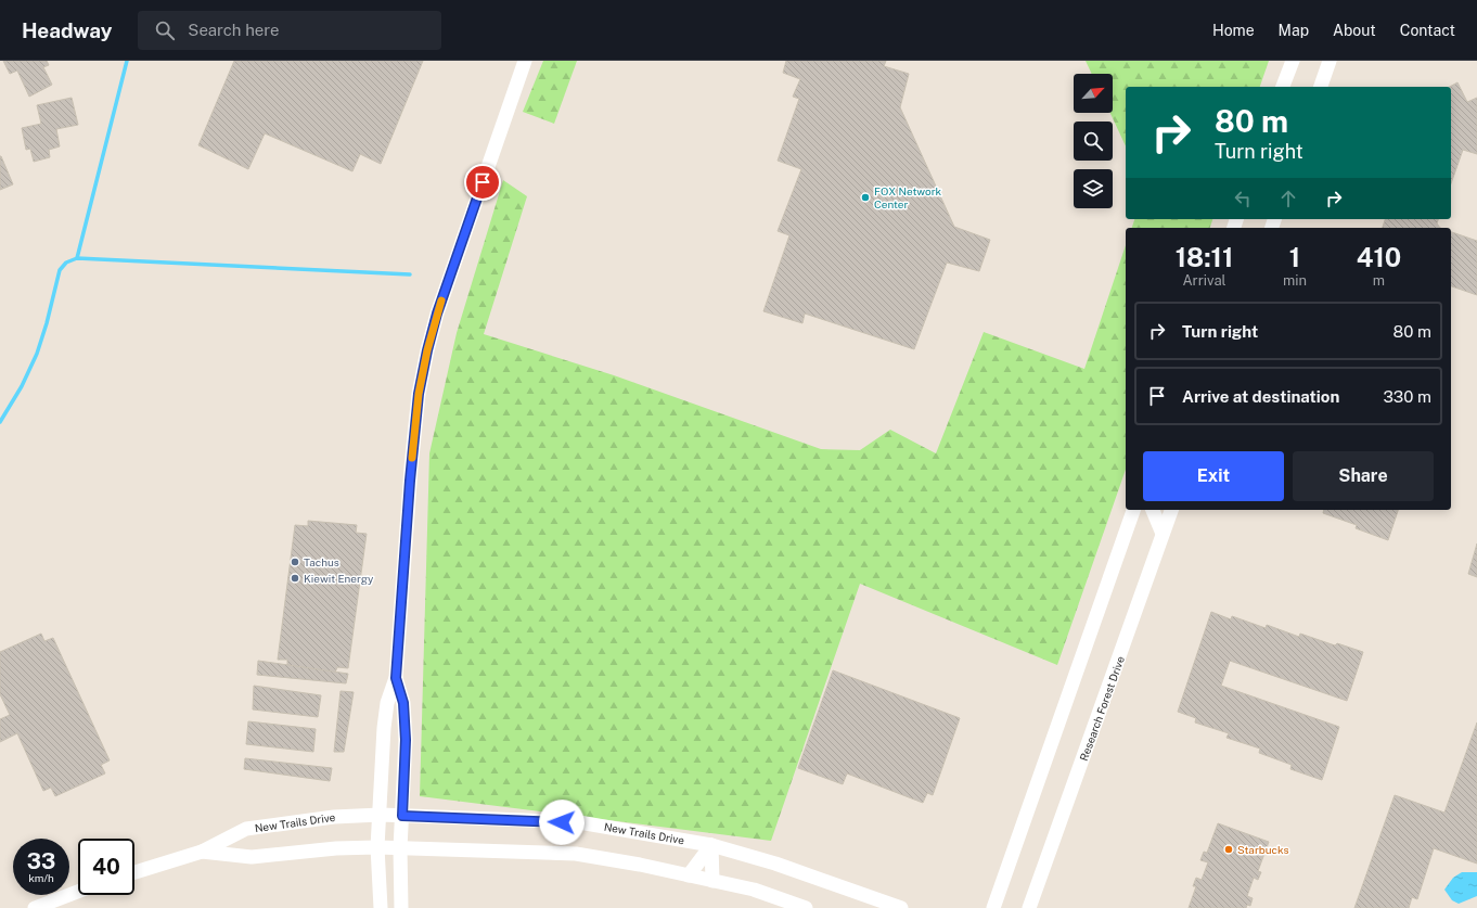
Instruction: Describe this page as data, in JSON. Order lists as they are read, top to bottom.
{
  "streets": {
    "street": ["Research Forest Drive", "New Trails Drive"]
  },
  "places": [
    "FOX Network Center",
    "Tachus",
    "Kiewit Energy",
    "Starbucks"
  ],
  "north": "top right",
  "page": {
    "header": "Headway",
    "search": "Search here",
    "nav": [
      "Home",
      "Map",
      "About",
      "Contact"
    ],
    "turn": ["80 m", "Turn right"],
    "eta": [
      "18:11",
      "Arrival",
      "1",
      "min",
      "410",
      "m"
    ],
    "list": [
      {
        "name": "Turn right",
        "value": "80 m"
      },
      {
        "name": "Arrive at destination",
        "value": "330 m"
      }
    ],
    "buttons": ["Exit", "Share"],
    "speed": "33 km/h",
    "limit": "40"
  }
}
